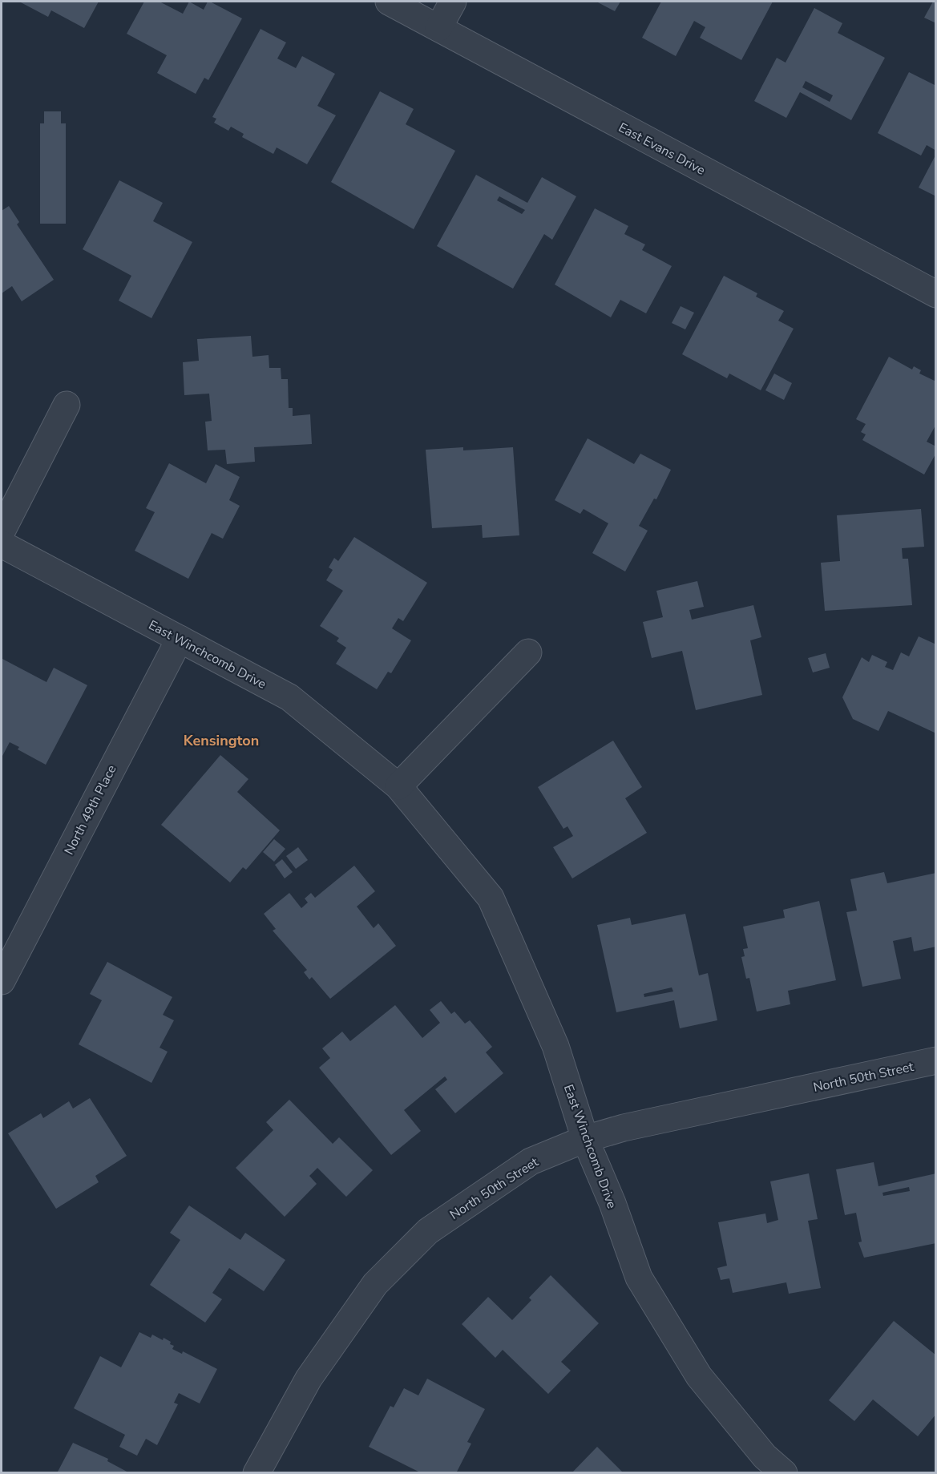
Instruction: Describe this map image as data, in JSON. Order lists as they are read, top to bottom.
{
  "streets": {
    "street": [
      "East Evans Drive",
      "East Winchcomb Drive",
      "North 49th Place",
      "North 50th Street"
    ]
  },
  "crossings": [
    ["East Winchcomb Drive", "North 49th Place"],
    ["East Winchcomb Drive", "North 50th Street"]
  ],
  "districts": ["Kensington"]
}
